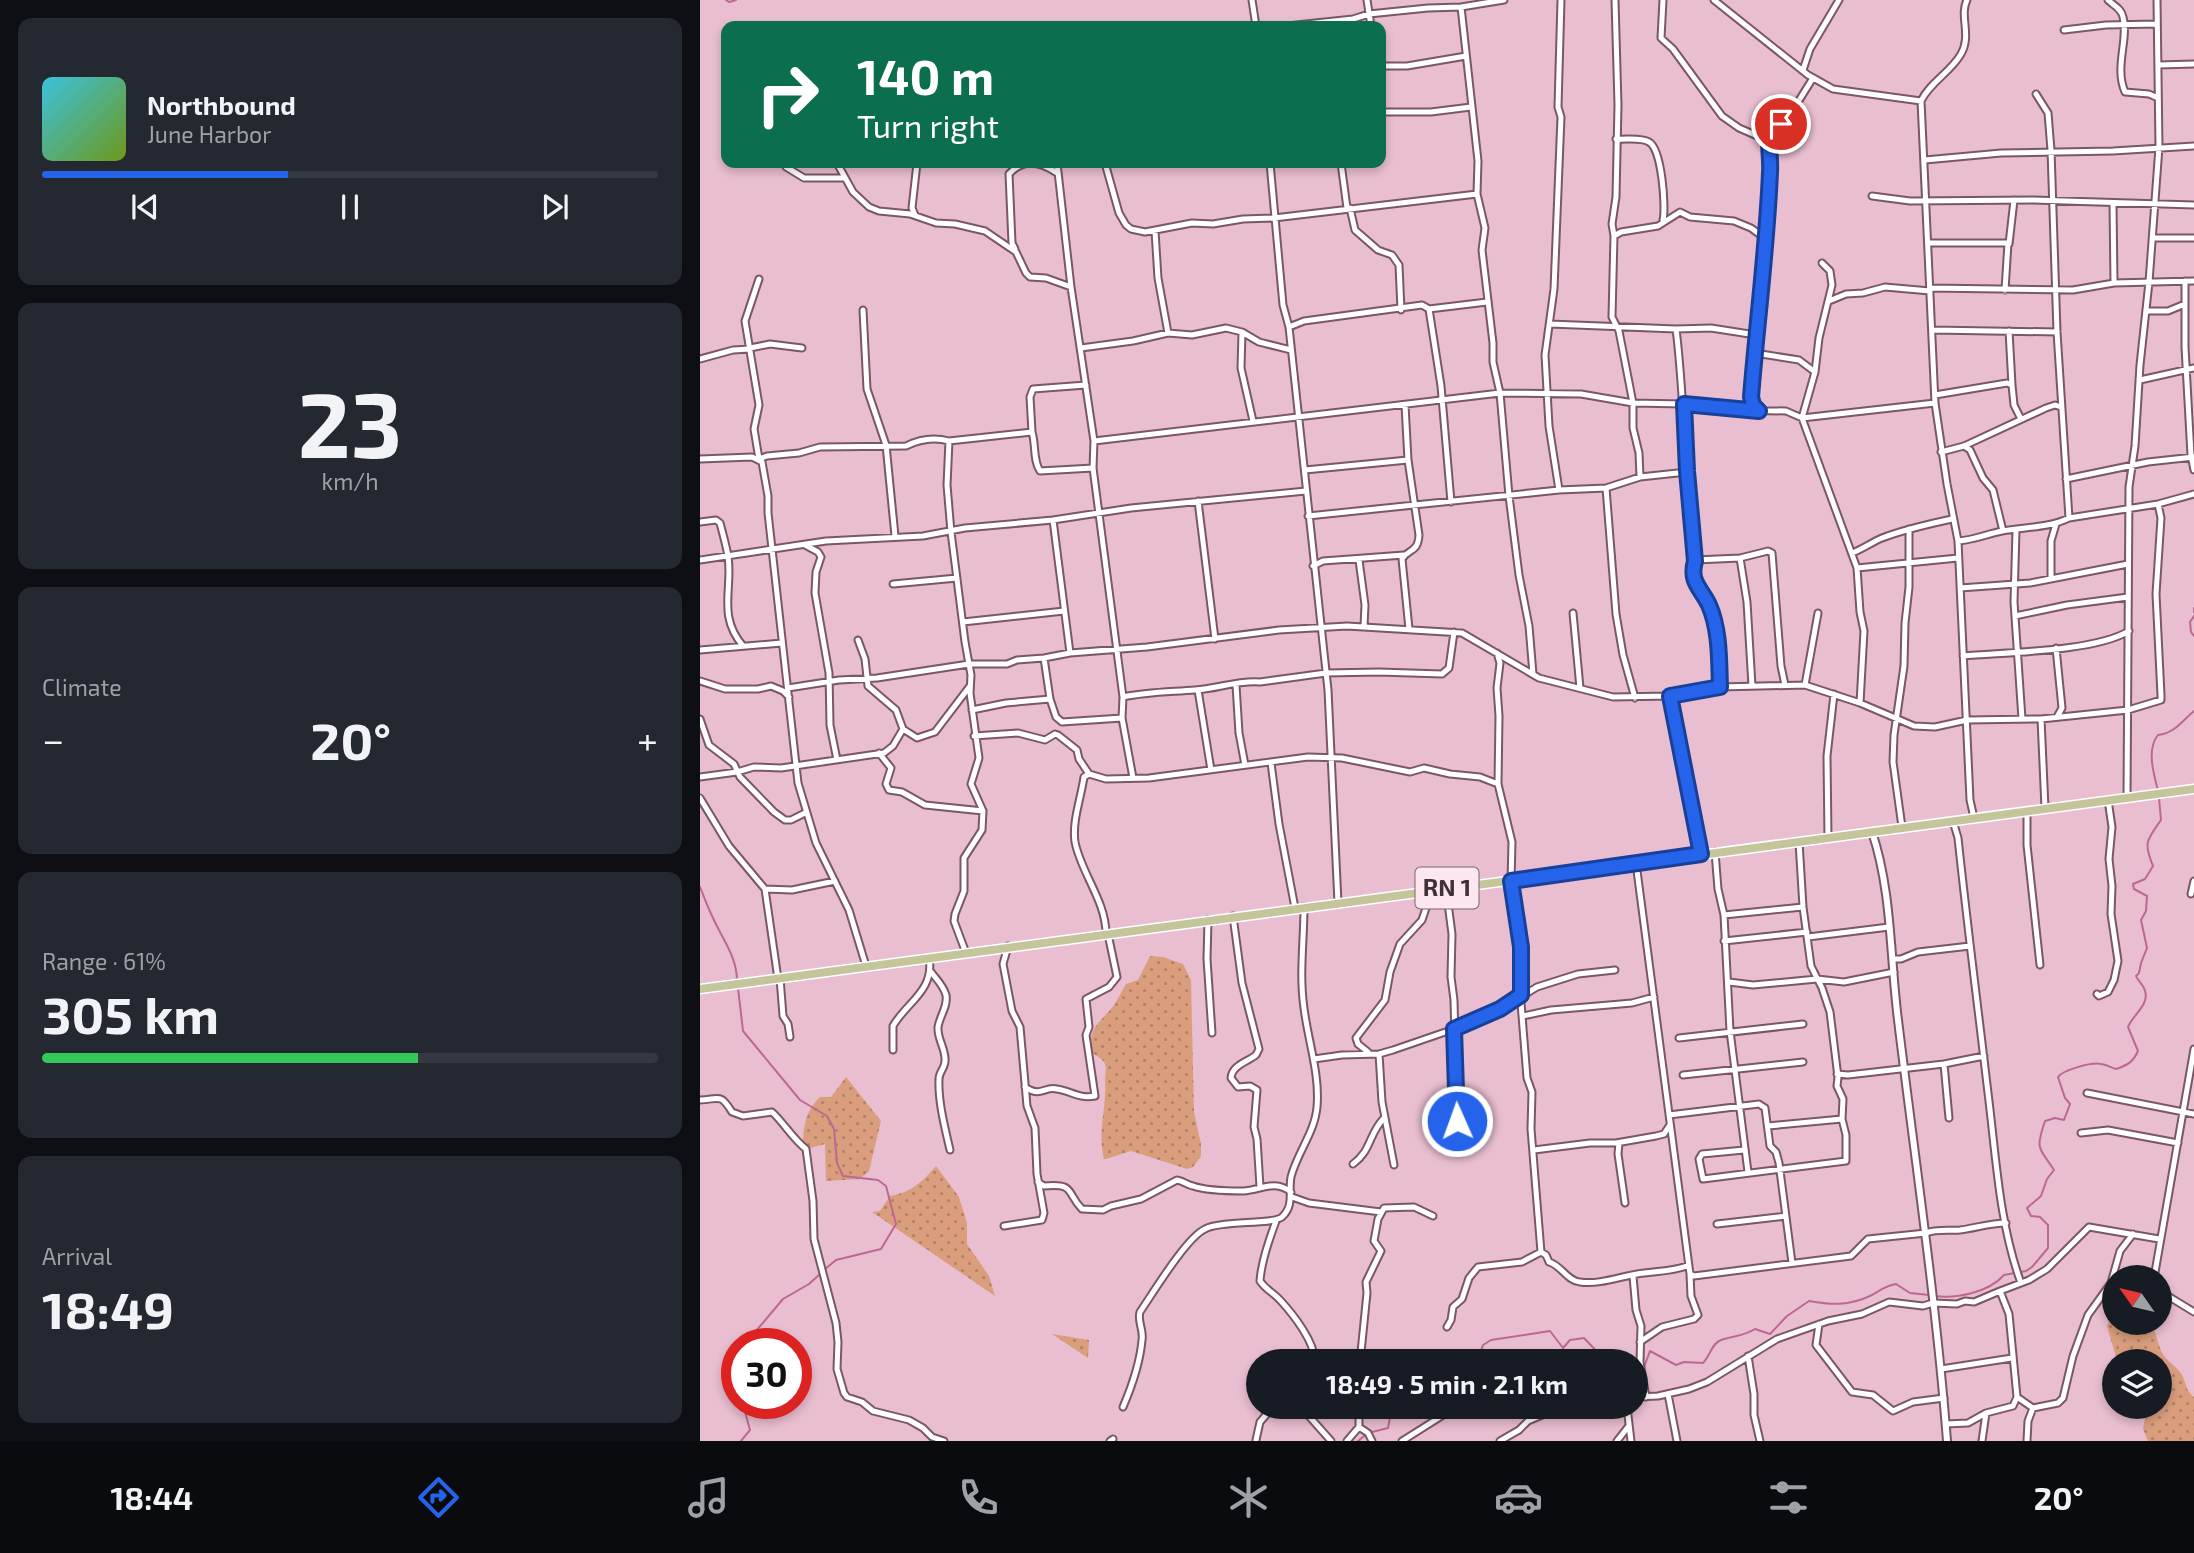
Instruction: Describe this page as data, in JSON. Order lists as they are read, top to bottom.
{
  "streets": {
    "main road": ["RN 1"]
  },
  "north": "top left",
  "page": {
    "turn": ["140 m", "Turn right"],
    "song": ["Northbound", "June Harbor"],
    "tile": [
      ["23", "km/h"],
      "Climate",
      ["Range · 61%", "305 km"],
      ["Arrival", "18:49"]
    ],
    "heat": ["−", "20°", "+"],
    "limit": "30",
    "trip": "18:49 · 5 min · 2.1 km",
    "tabs": ["18:44", "20°"]
  }
}
